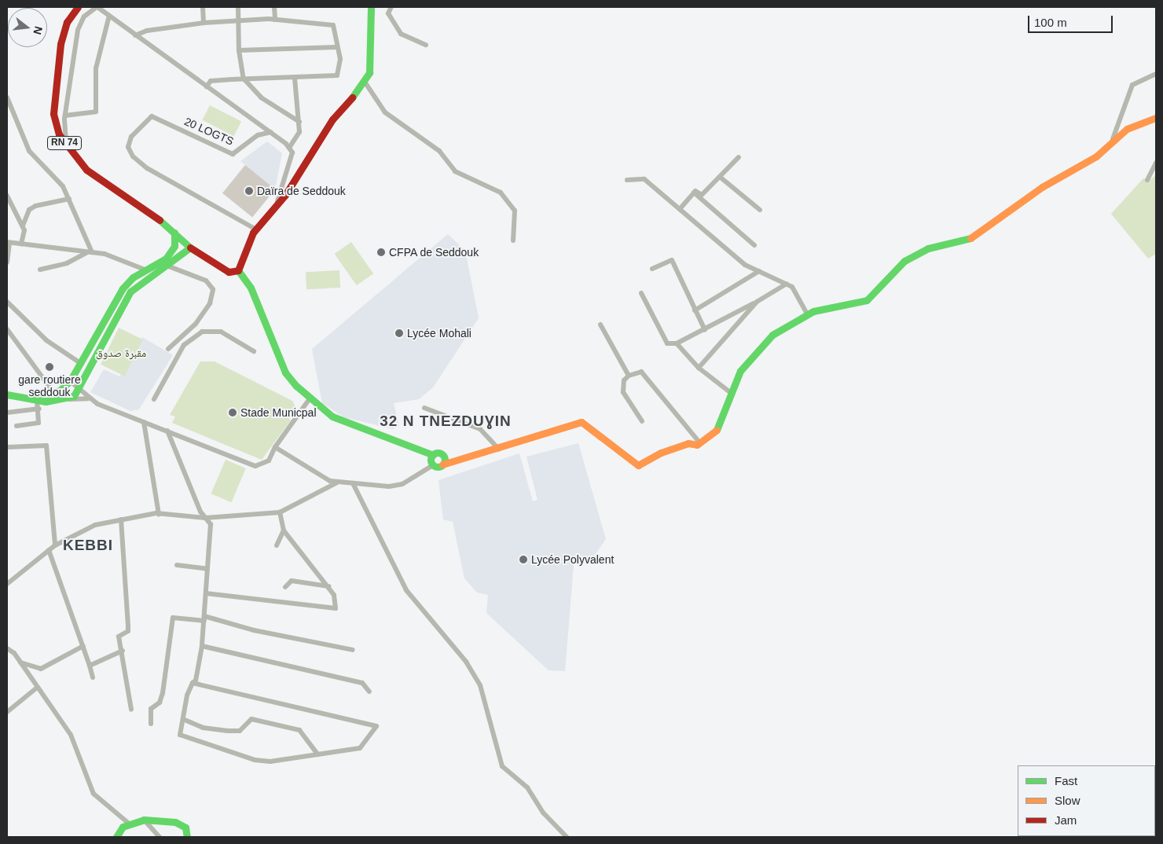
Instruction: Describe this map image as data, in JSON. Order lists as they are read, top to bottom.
{
  "streets": {
    "street": ["20 LOGTS", "RN 74"]
  },
  "districts": ["32 N TNEZDUƔIN", "KEBBI"],
  "parks": ["مقبرة صدوق"],
  "places": [
    "Daïra de Seddouk",
    "CFPA de Seddouk",
    "Lycée Mohali",
    "gare routiere seddouk",
    "Stade Municpal",
    "Lycée Polyvalent"
  ],
  "legend": ["Fast", "Slow", "Jam"],
  "scale_bar": "100 m",
  "north": "right"
}
